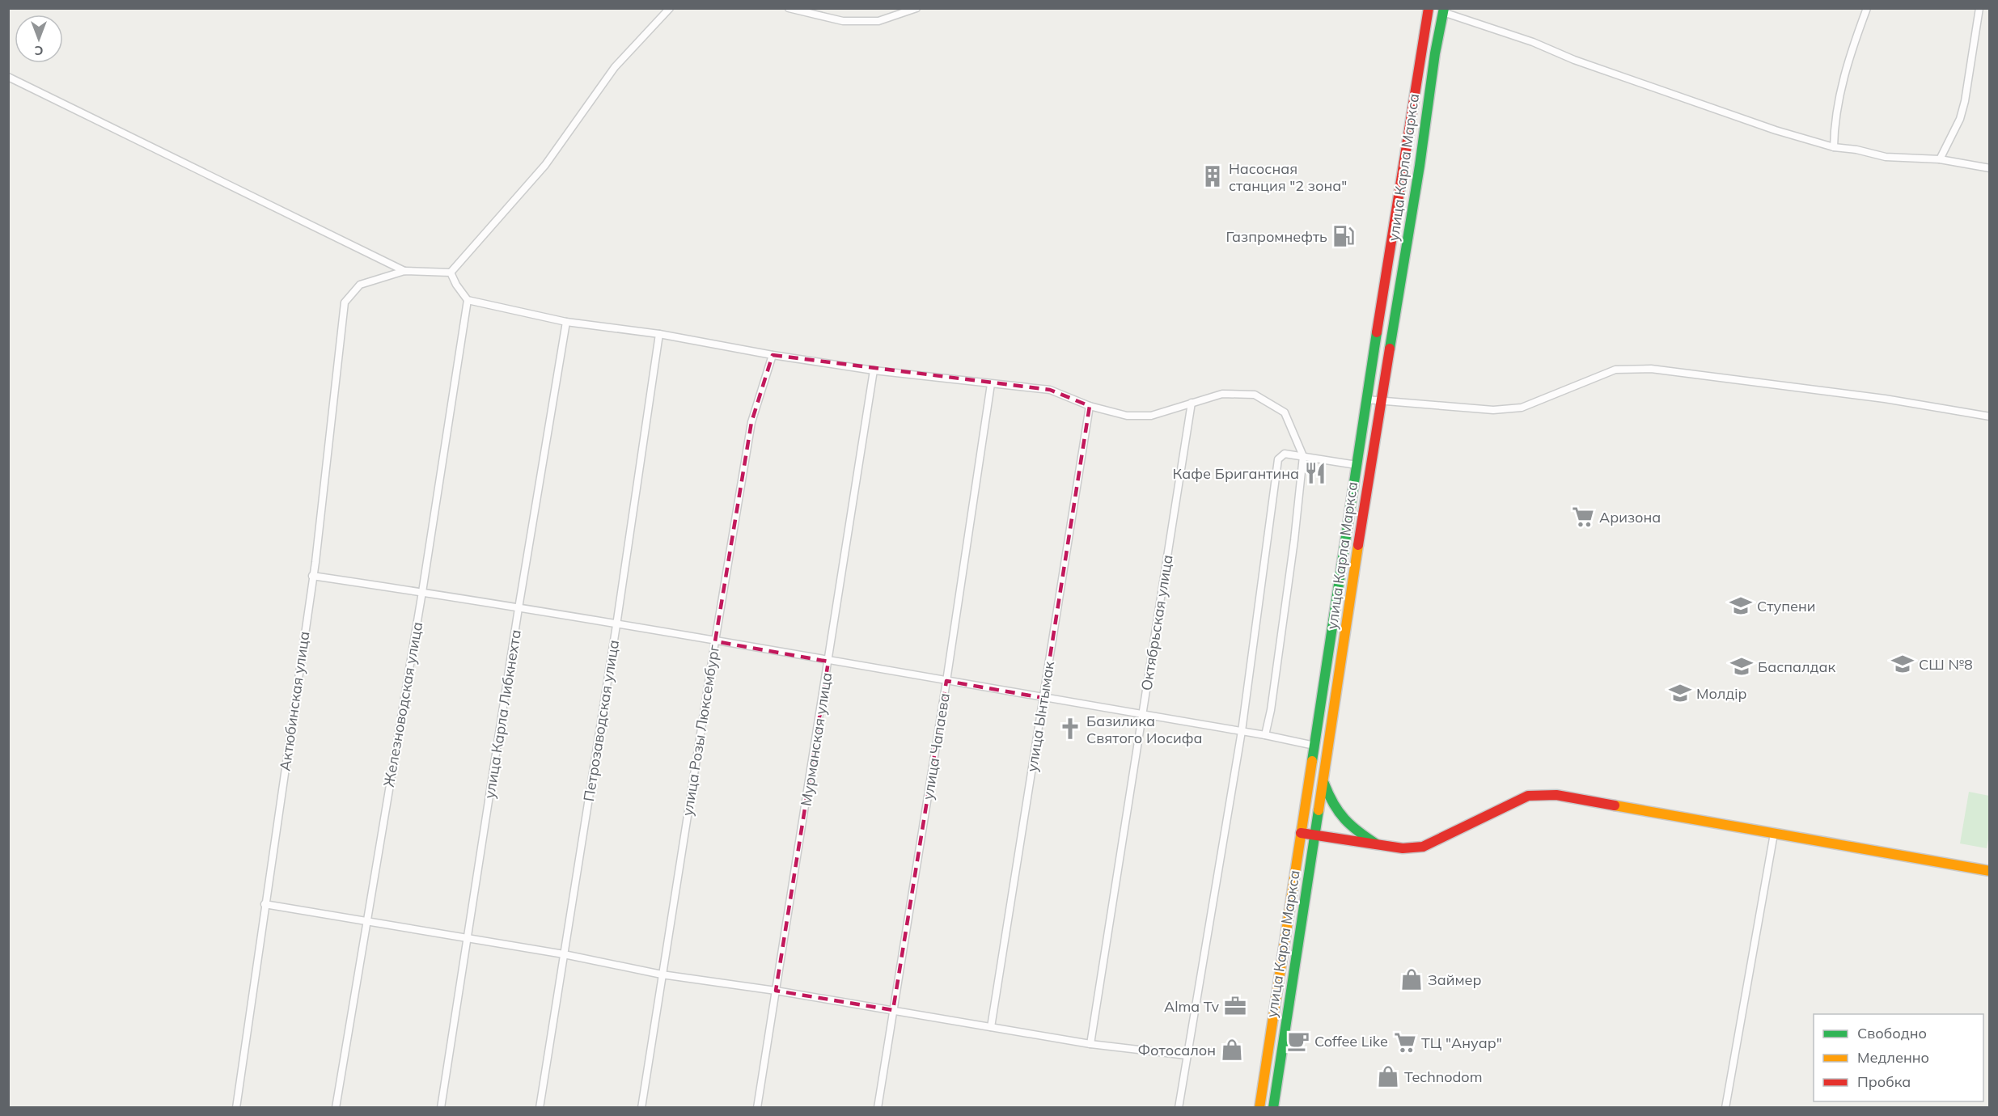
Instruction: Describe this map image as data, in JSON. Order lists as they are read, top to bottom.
{
  "streets": {
    "main road": ["улица Карла Маркса"],
    "street": [
      "Октябрьская улица",
      "Актюбинская улица",
      "Железноводская улица",
      "улица Карла Либкнехта",
      "улица Ынтымак",
      "Петрозаводская улица",
      "улица Розы Люксембург",
      "Мурманская улица",
      "улица Чапаева"
    ]
  },
  "places": {
    "building": ["Насосная станция \"2 зона\""],
    "fuel station": ["Газпромнефть"],
    "restaurant": ["Кафе Бригантина"],
    "supermarket": ["Аризона", "ТЦ \"Ануар\""],
    "school or university": [
      "Ступени",
      "СШ №8",
      "Баспалдак",
      "Молдiр"
    ],
    "church": ["Базилика Святого Иосифа"],
    "shop": ["Займер", "Фотосалон", "Technodom"],
    "office": ["Alma Tv"],
    "cafe": ["Coffee Like"]
  },
  "legend": ["Свободно", "Медленно", "Пробка"],
  "north": "bottom"
}
